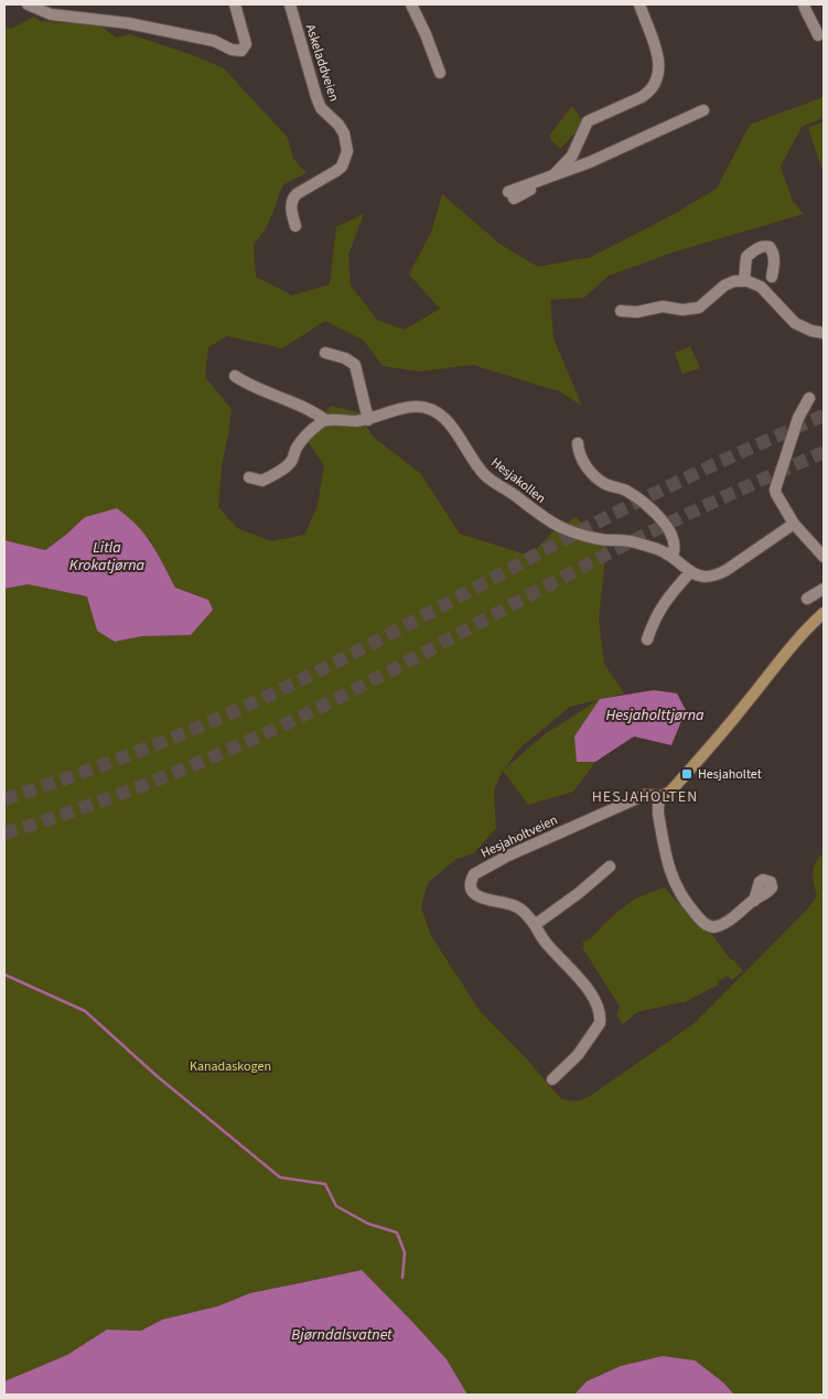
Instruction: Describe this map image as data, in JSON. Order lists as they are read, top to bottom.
{
  "streets": {
    "main road": ["Hesjaholtveien"],
    "street": ["Askeladdveien", "Hesjakollen"]
  },
  "districts": ["HESJAHOLTEN"],
  "water": ["Litla Krokatjørna", "Hesjaholttjørna", "Bjørndalsvatnet"],
  "parks": ["Kanadaskogen"],
  "places": {
    "transit": ["Hesjaholtet"]
  }
}
